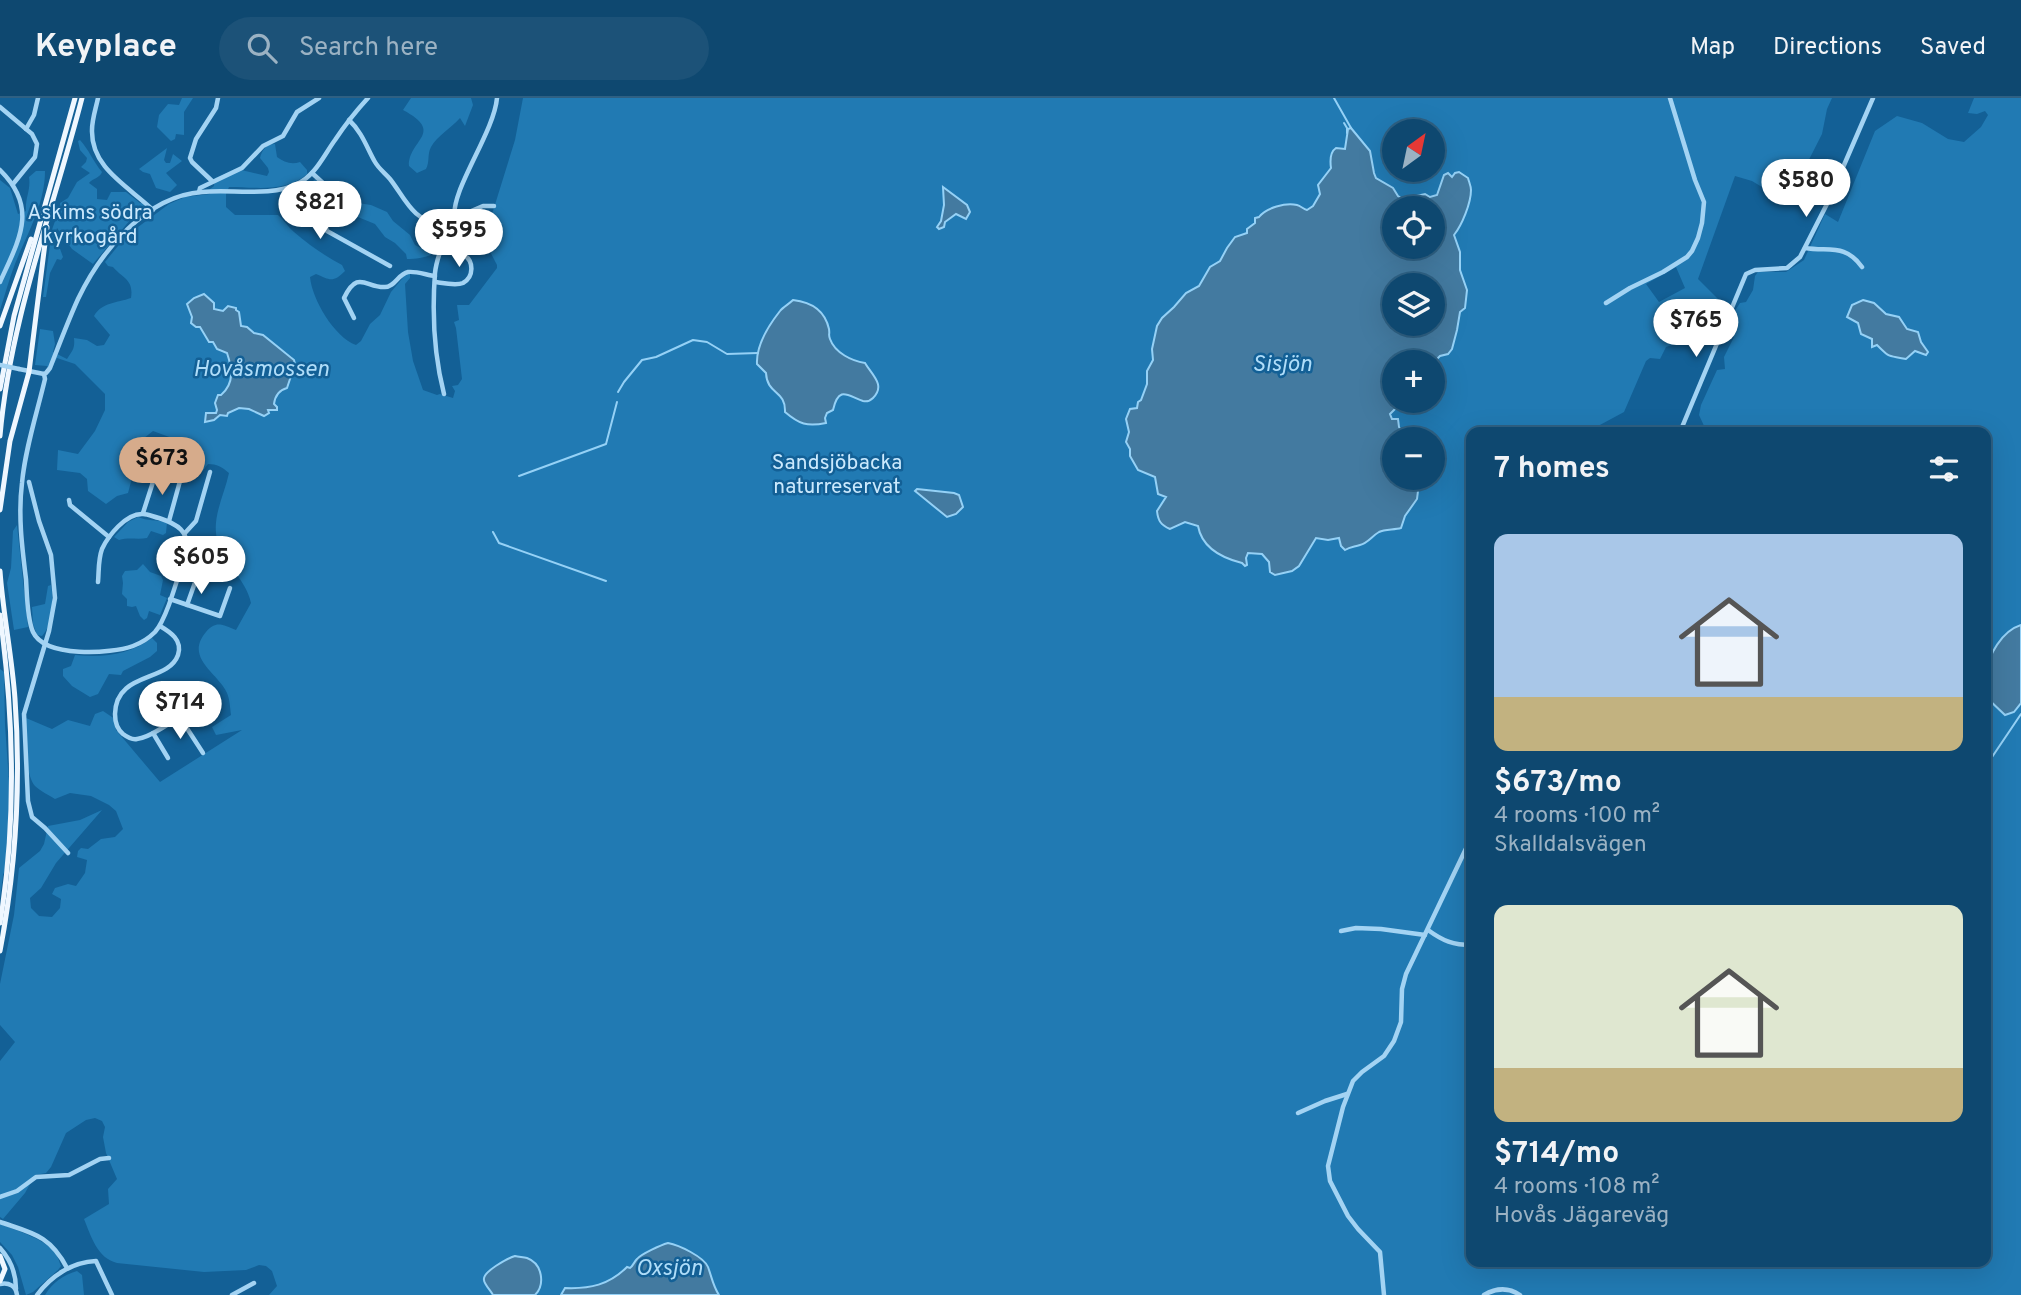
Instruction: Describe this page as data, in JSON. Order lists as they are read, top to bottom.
{
  "water": ["Sisjön", "Hovåsmossen", "Oxsjön"],
  "parks": ["Askims södra kyrkogård", "Sandsjöbacka naturreservat"],
  "north": "top right",
  "page": {
    "header": "Keyplace",
    "search": "Search here",
    "nav": ["Map", "Directions", "Saved"],
    "map_buttons": ["+", "−"],
    "price": [
      "$580",
      "$821",
      "$595",
      "$765",
      "$673",
      "$605",
      "$714"
    ],
    "heading": "7 homes",
    "list": [
      {
        "name": "$673/mo",
        "note": "4 rooms · 100 m² · Skalldalsvägen"
      },
      {
        "name": "$714/mo",
        "note": "4 rooms · 108 m² · Hovås Jägareväg"
      }
    ]
  }
}
